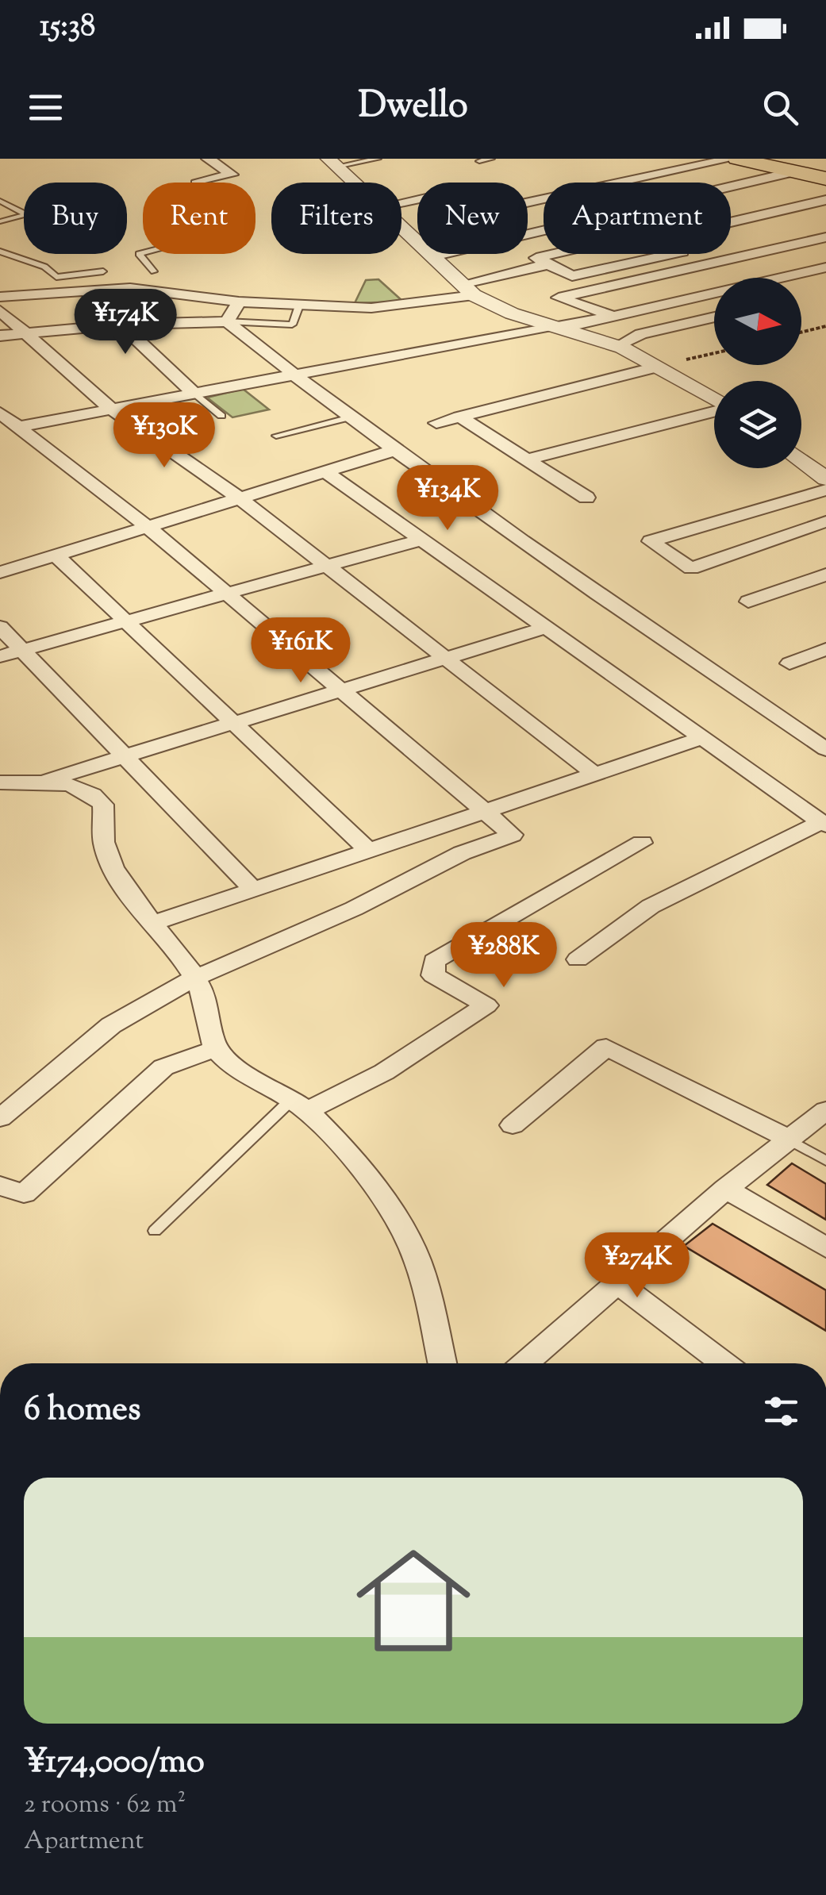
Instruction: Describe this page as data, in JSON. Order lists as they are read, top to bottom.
{
  "north": "right",
  "page": {
    "status": "15:38",
    "header": "Dwello",
    "chip": [
      "Buy",
      "Rent",
      "Filters",
      "New",
      "Apartment"
    ],
    "price": [
      "¥174K",
      "¥130K",
      "¥134K",
      "¥161K",
      "¥288K",
      "¥274K"
    ],
    "heading": "6 homes",
    "list": [
      {
        "name": "¥174,000/mo",
        "note": "2 rooms · 62 m² · Apartment"
      }
    ]
  }
}
